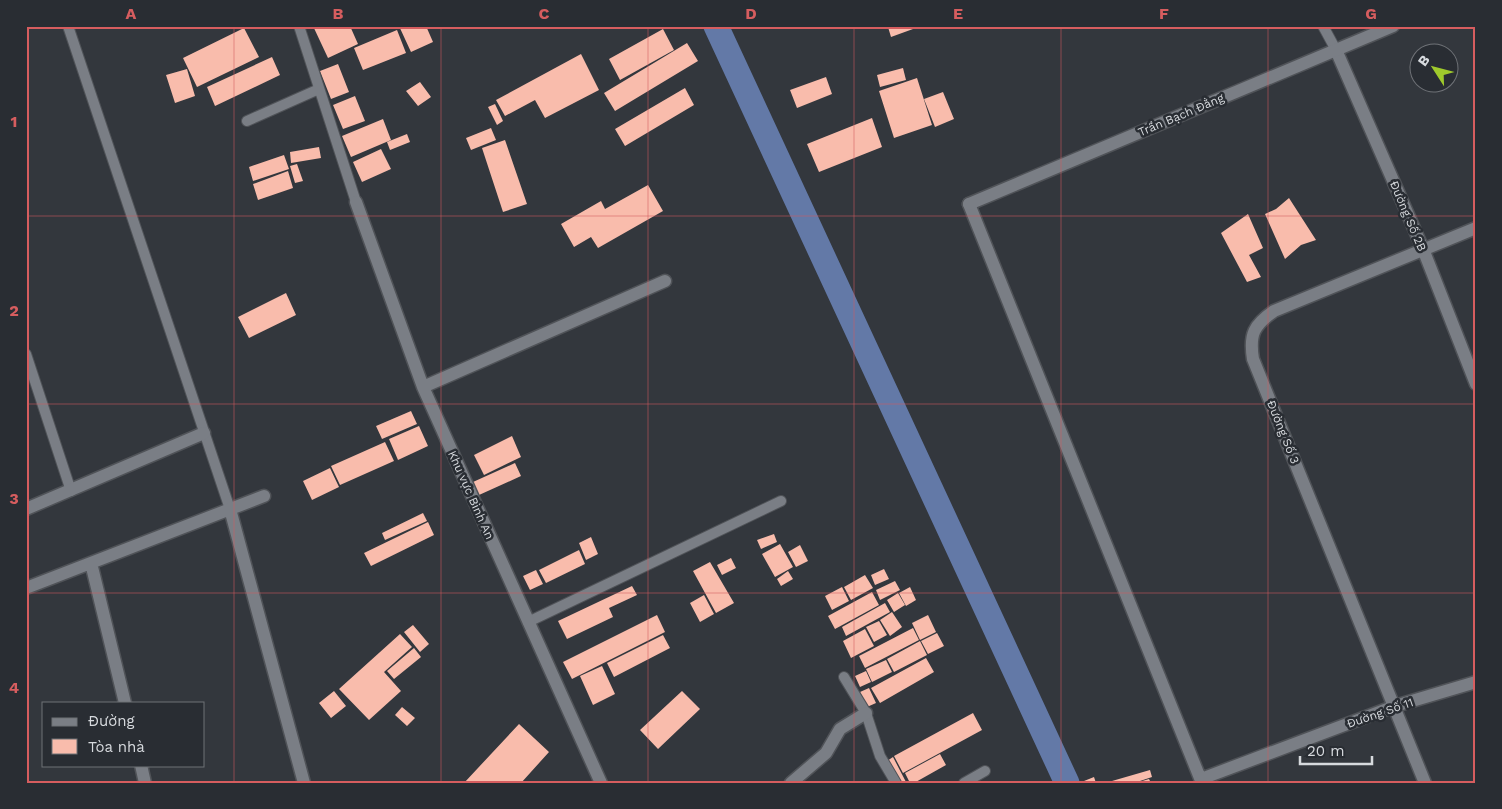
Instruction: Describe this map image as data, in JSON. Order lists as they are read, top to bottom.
{
  "streets": {
    "street": [
      "Trần Bạch Đằng",
      "Đường Số 2B",
      "Đường Số 3",
      "Khu vực Bình An",
      "Đường Số 11"
    ]
  },
  "crossings": [
    ["Trần Bạch Đằng", "Đường Số 2B"],
    ["Trần Bạch Đằng", "Đường Số 11"],
    ["Đường Số 2B", "Đường Số 3"],
    ["Đường Số 3", "Đường Số 11"]
  ],
  "legend": ["Đường", "Tòa nhà"],
  "scale_bar": "20 m",
  "north": "top left",
  "grid": {
    "columns": [
      "A",
      "B",
      "C",
      "D",
      "E",
      "F",
      "G"
    ],
    "rows": [
      "1",
      "2",
      "3",
      "4"
    ]
  }
}
